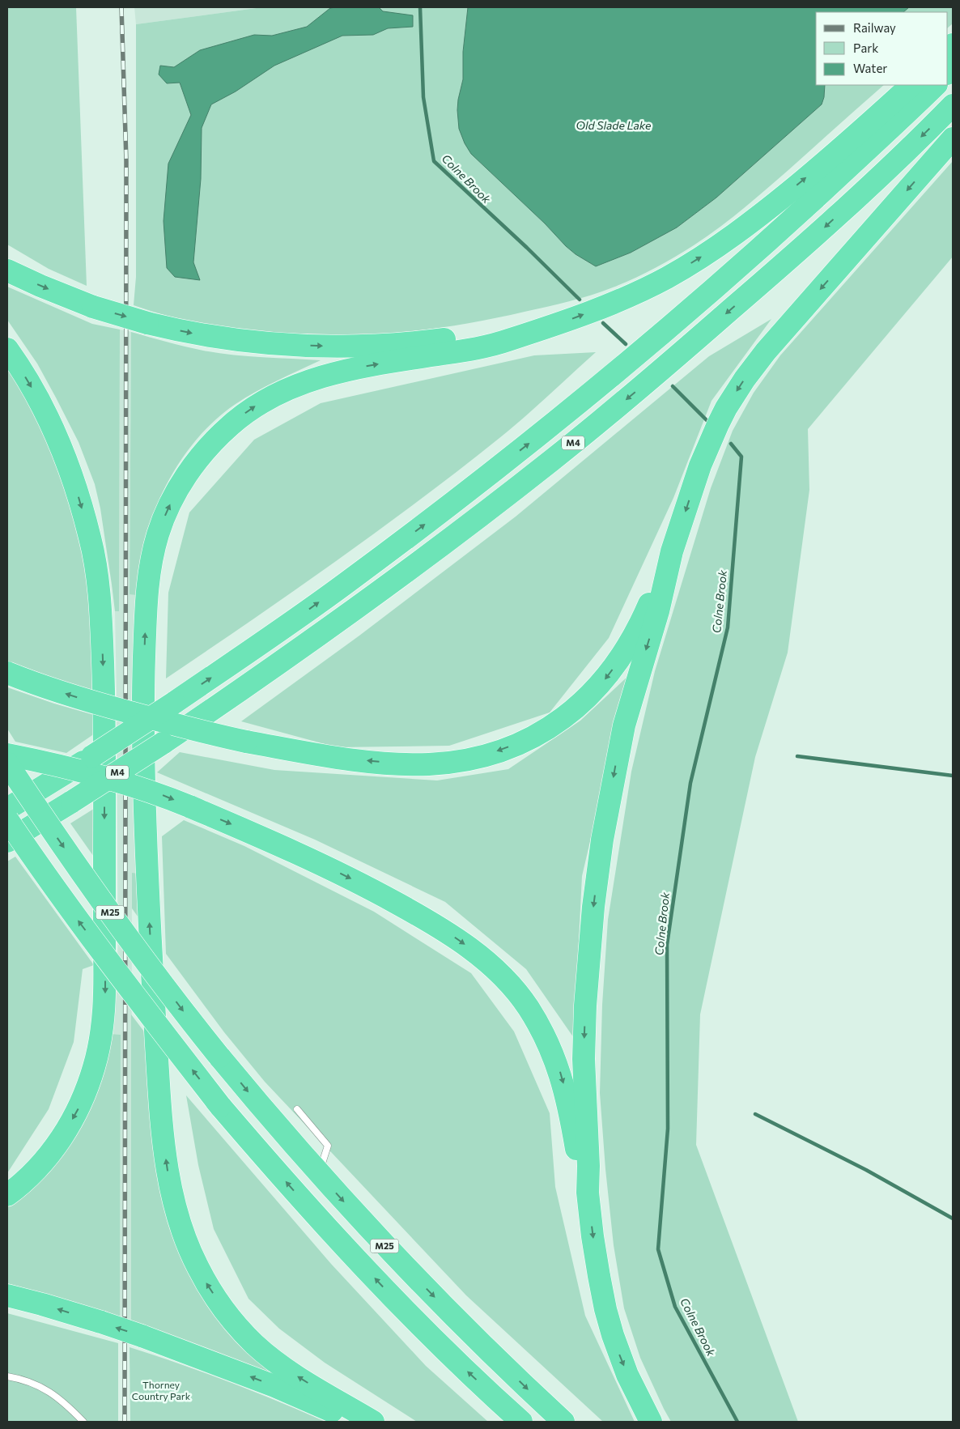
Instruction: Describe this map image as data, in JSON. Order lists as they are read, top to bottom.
{
  "streets": {
    "highway": ["M4", "M25"]
  },
  "water": ["Old Slade Lake", "Colne Brook"],
  "parks": ["Thorney Country Park"],
  "legend": ["Railway", "Park", "Water"]
}
